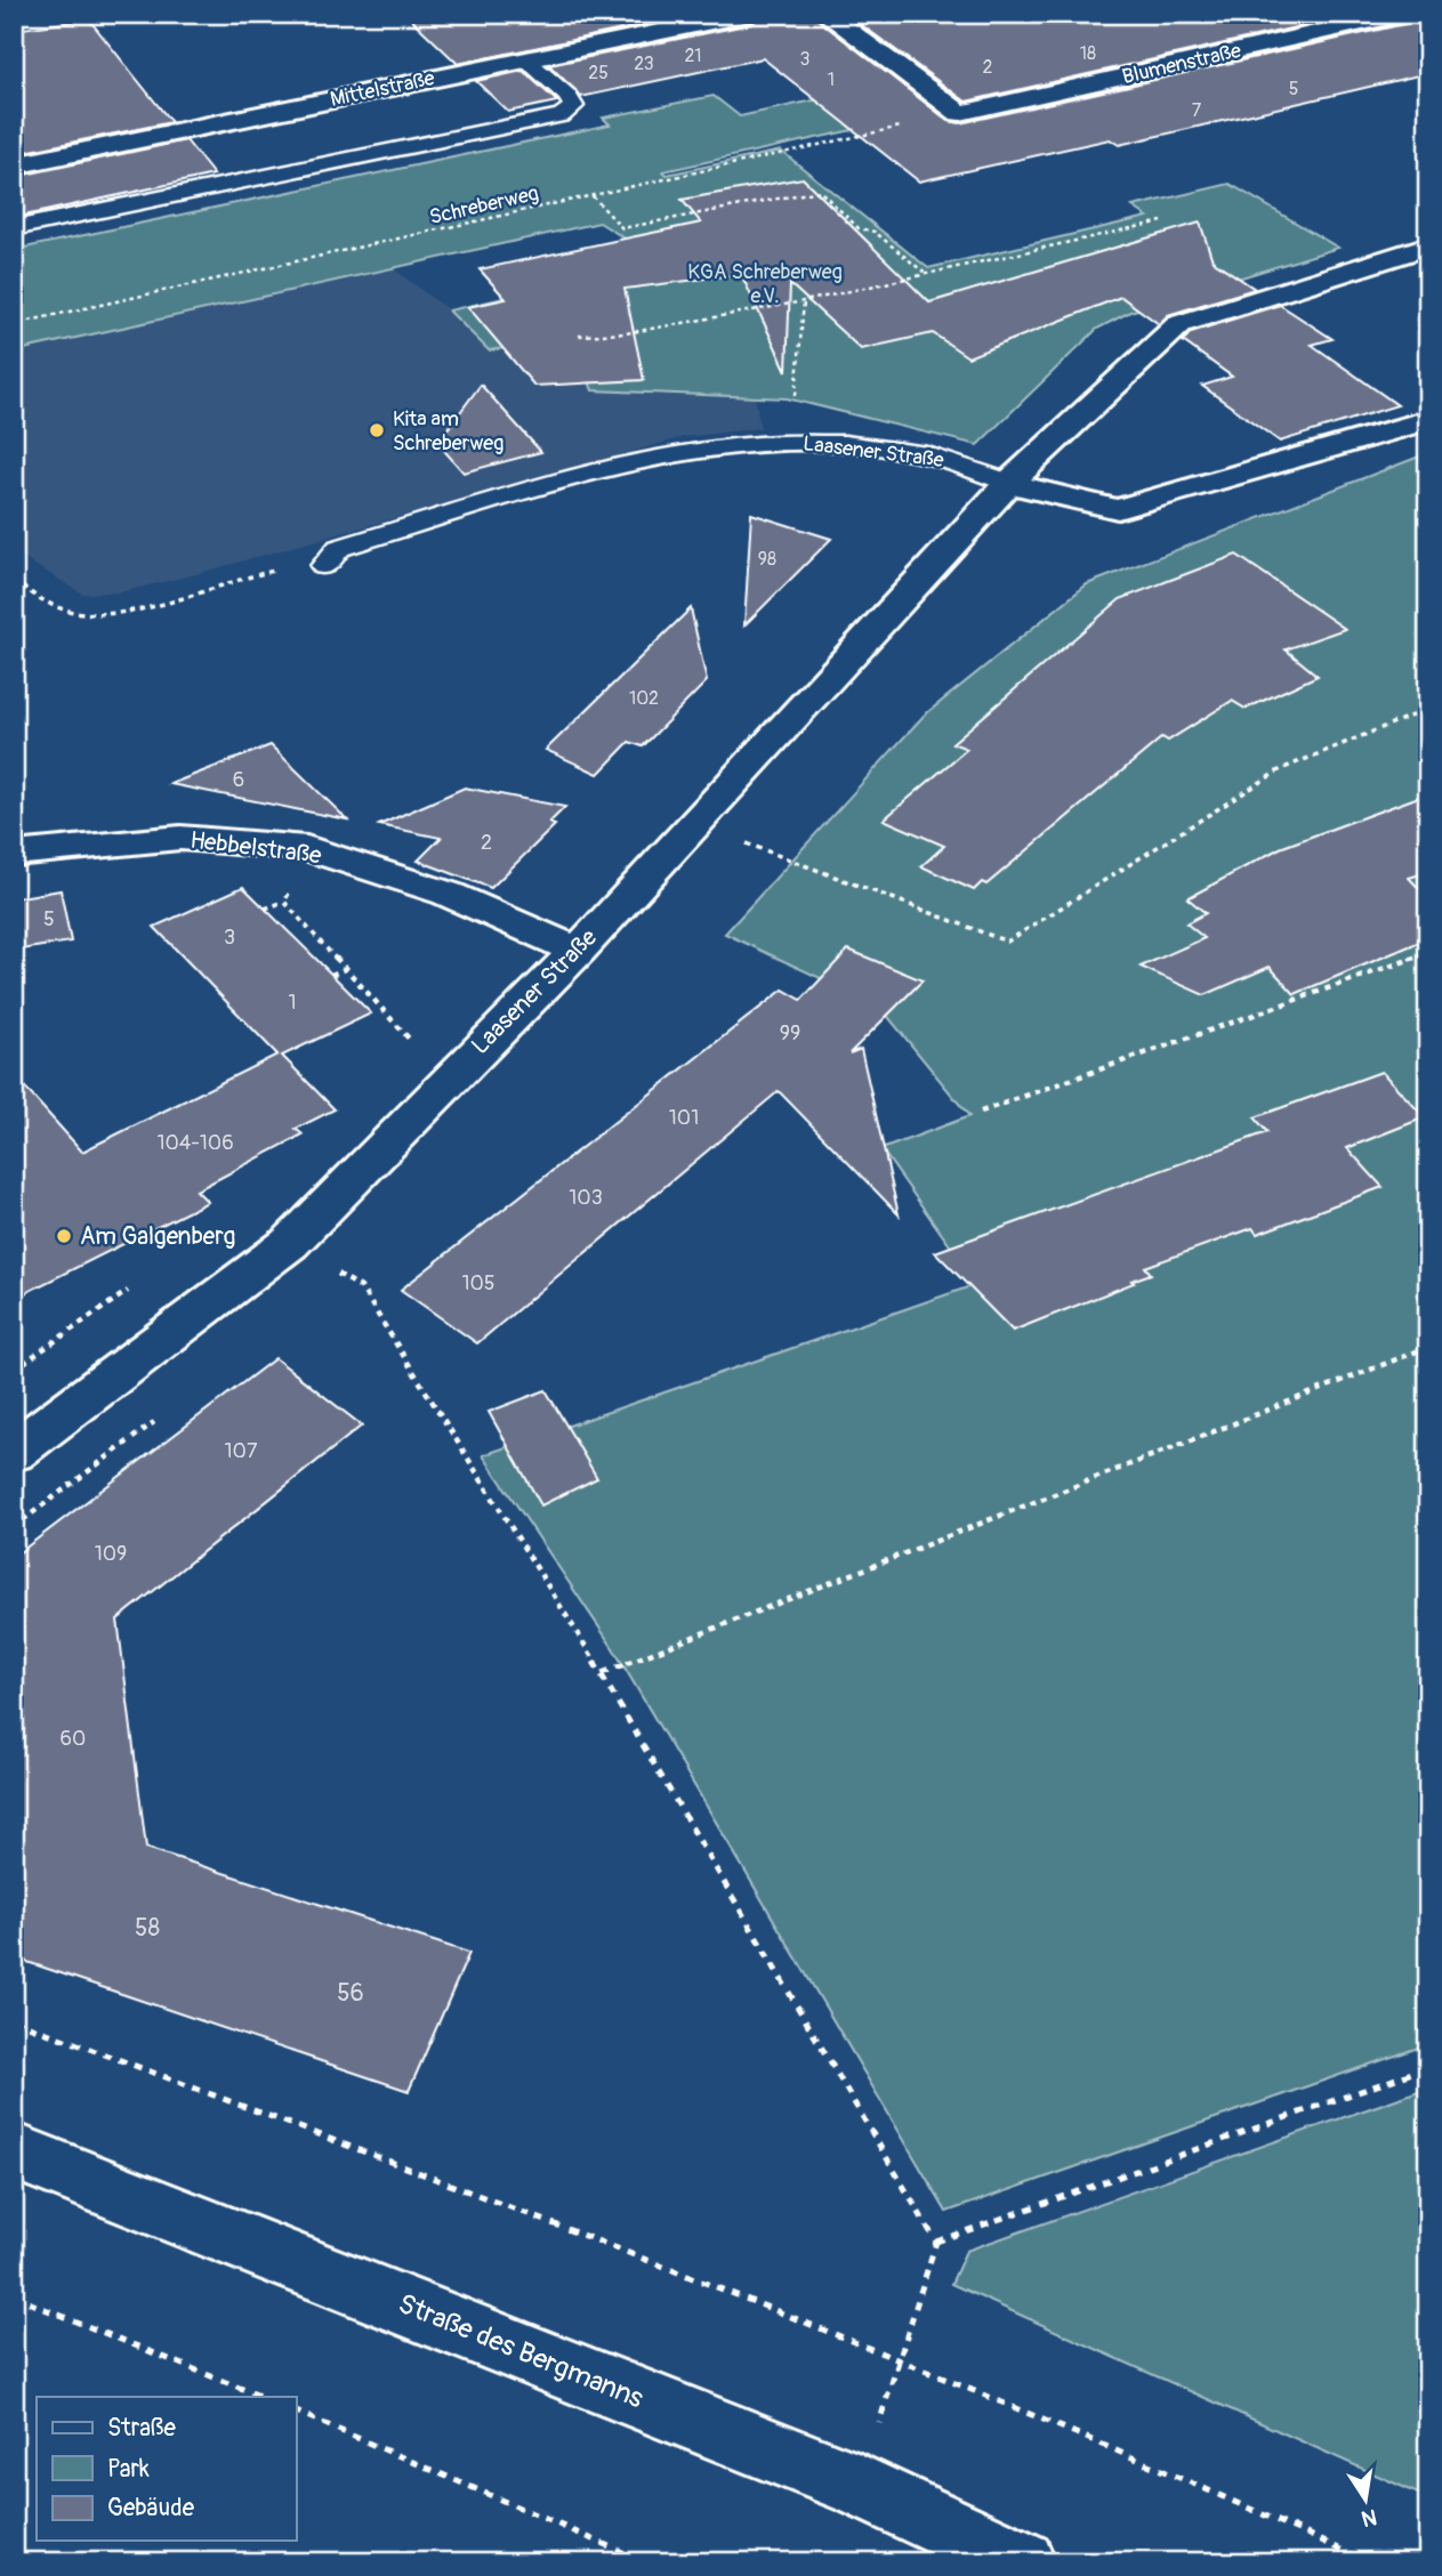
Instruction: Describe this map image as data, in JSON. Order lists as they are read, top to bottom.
{
  "streets": {
    "street": [
      "Blumenstraße",
      "Mittelstraße",
      "Laasener Straße",
      "Hebbelstraße",
      "Straße des Bergmanns"
    ],
    "path": ["Schreberweg"]
  },
  "crossings": [
    ["Blumenstraße", "Schreberweg"],
    ["Laasener Straße", "Hebbelstraße"]
  ],
  "parks": ["KGA Schreberweg e.V."],
  "places": ["Kita am Schreberweg", "Am Galgenberg"],
  "house_numbers": [
    "18",
    "21",
    "3",
    "23",
    "2",
    "25",
    "1",
    "5",
    "7",
    "98",
    "102",
    "6",
    "2",
    "5",
    "3",
    "1",
    "99",
    "101",
    "104-106",
    "103",
    "105",
    "107",
    "109",
    "60",
    "58",
    "56"
  ],
  "legend": ["Straße", "Park", "Gebäude"],
  "north": "bottom"
}
